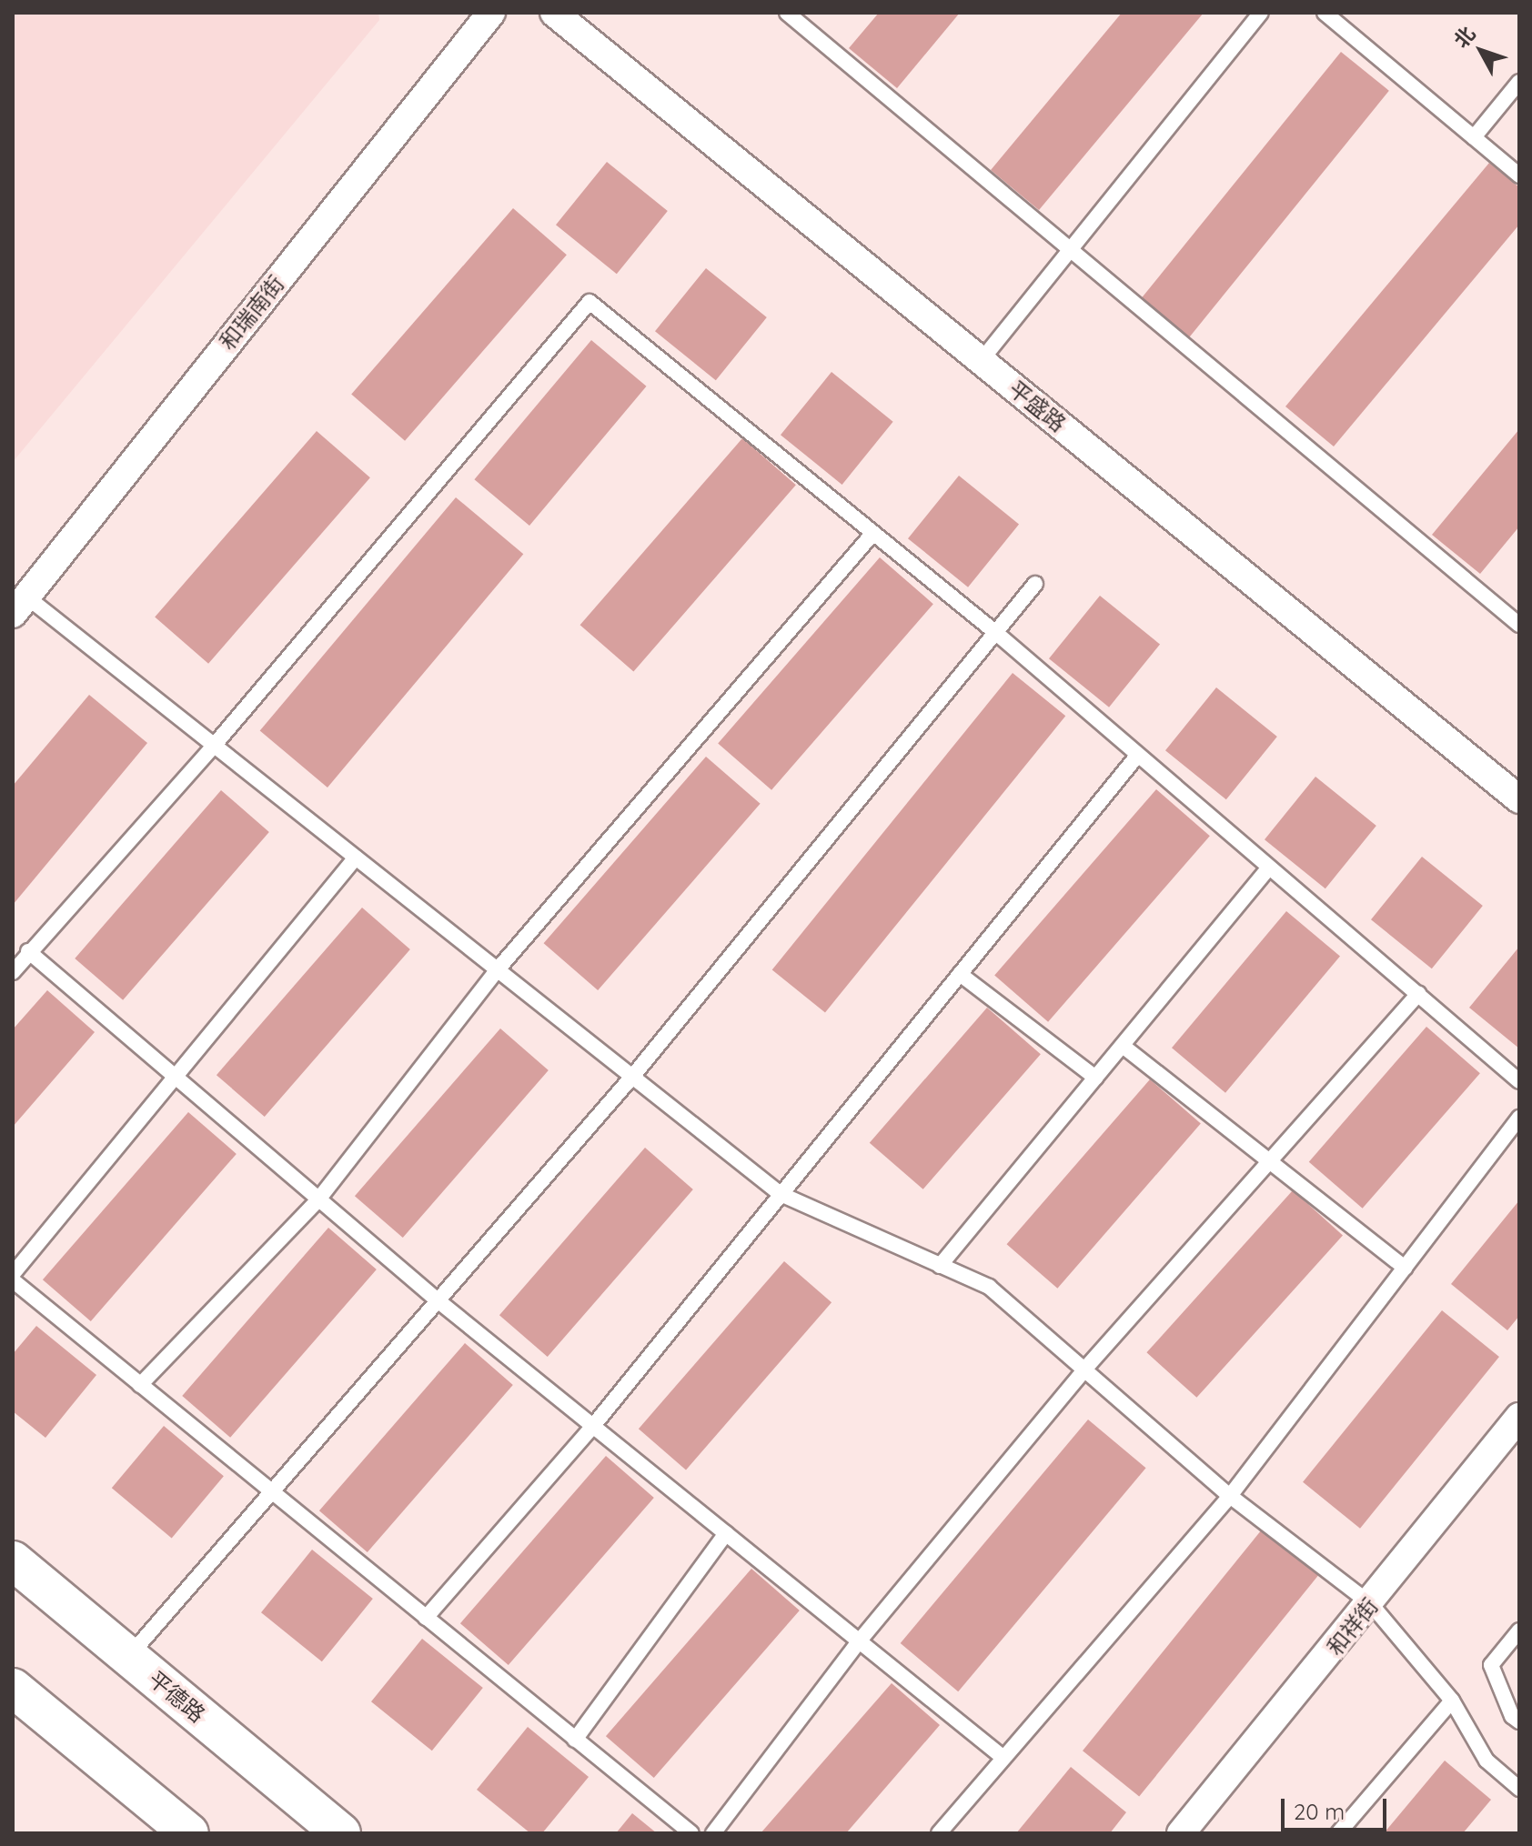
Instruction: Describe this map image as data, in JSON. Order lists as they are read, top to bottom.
{
  "streets": {
    "main road": ["平德路"],
    "street": ["和瑞南街", "平盛路", "和祥街"]
  },
  "scale_bar": "20 m",
  "north": "top left"
}
